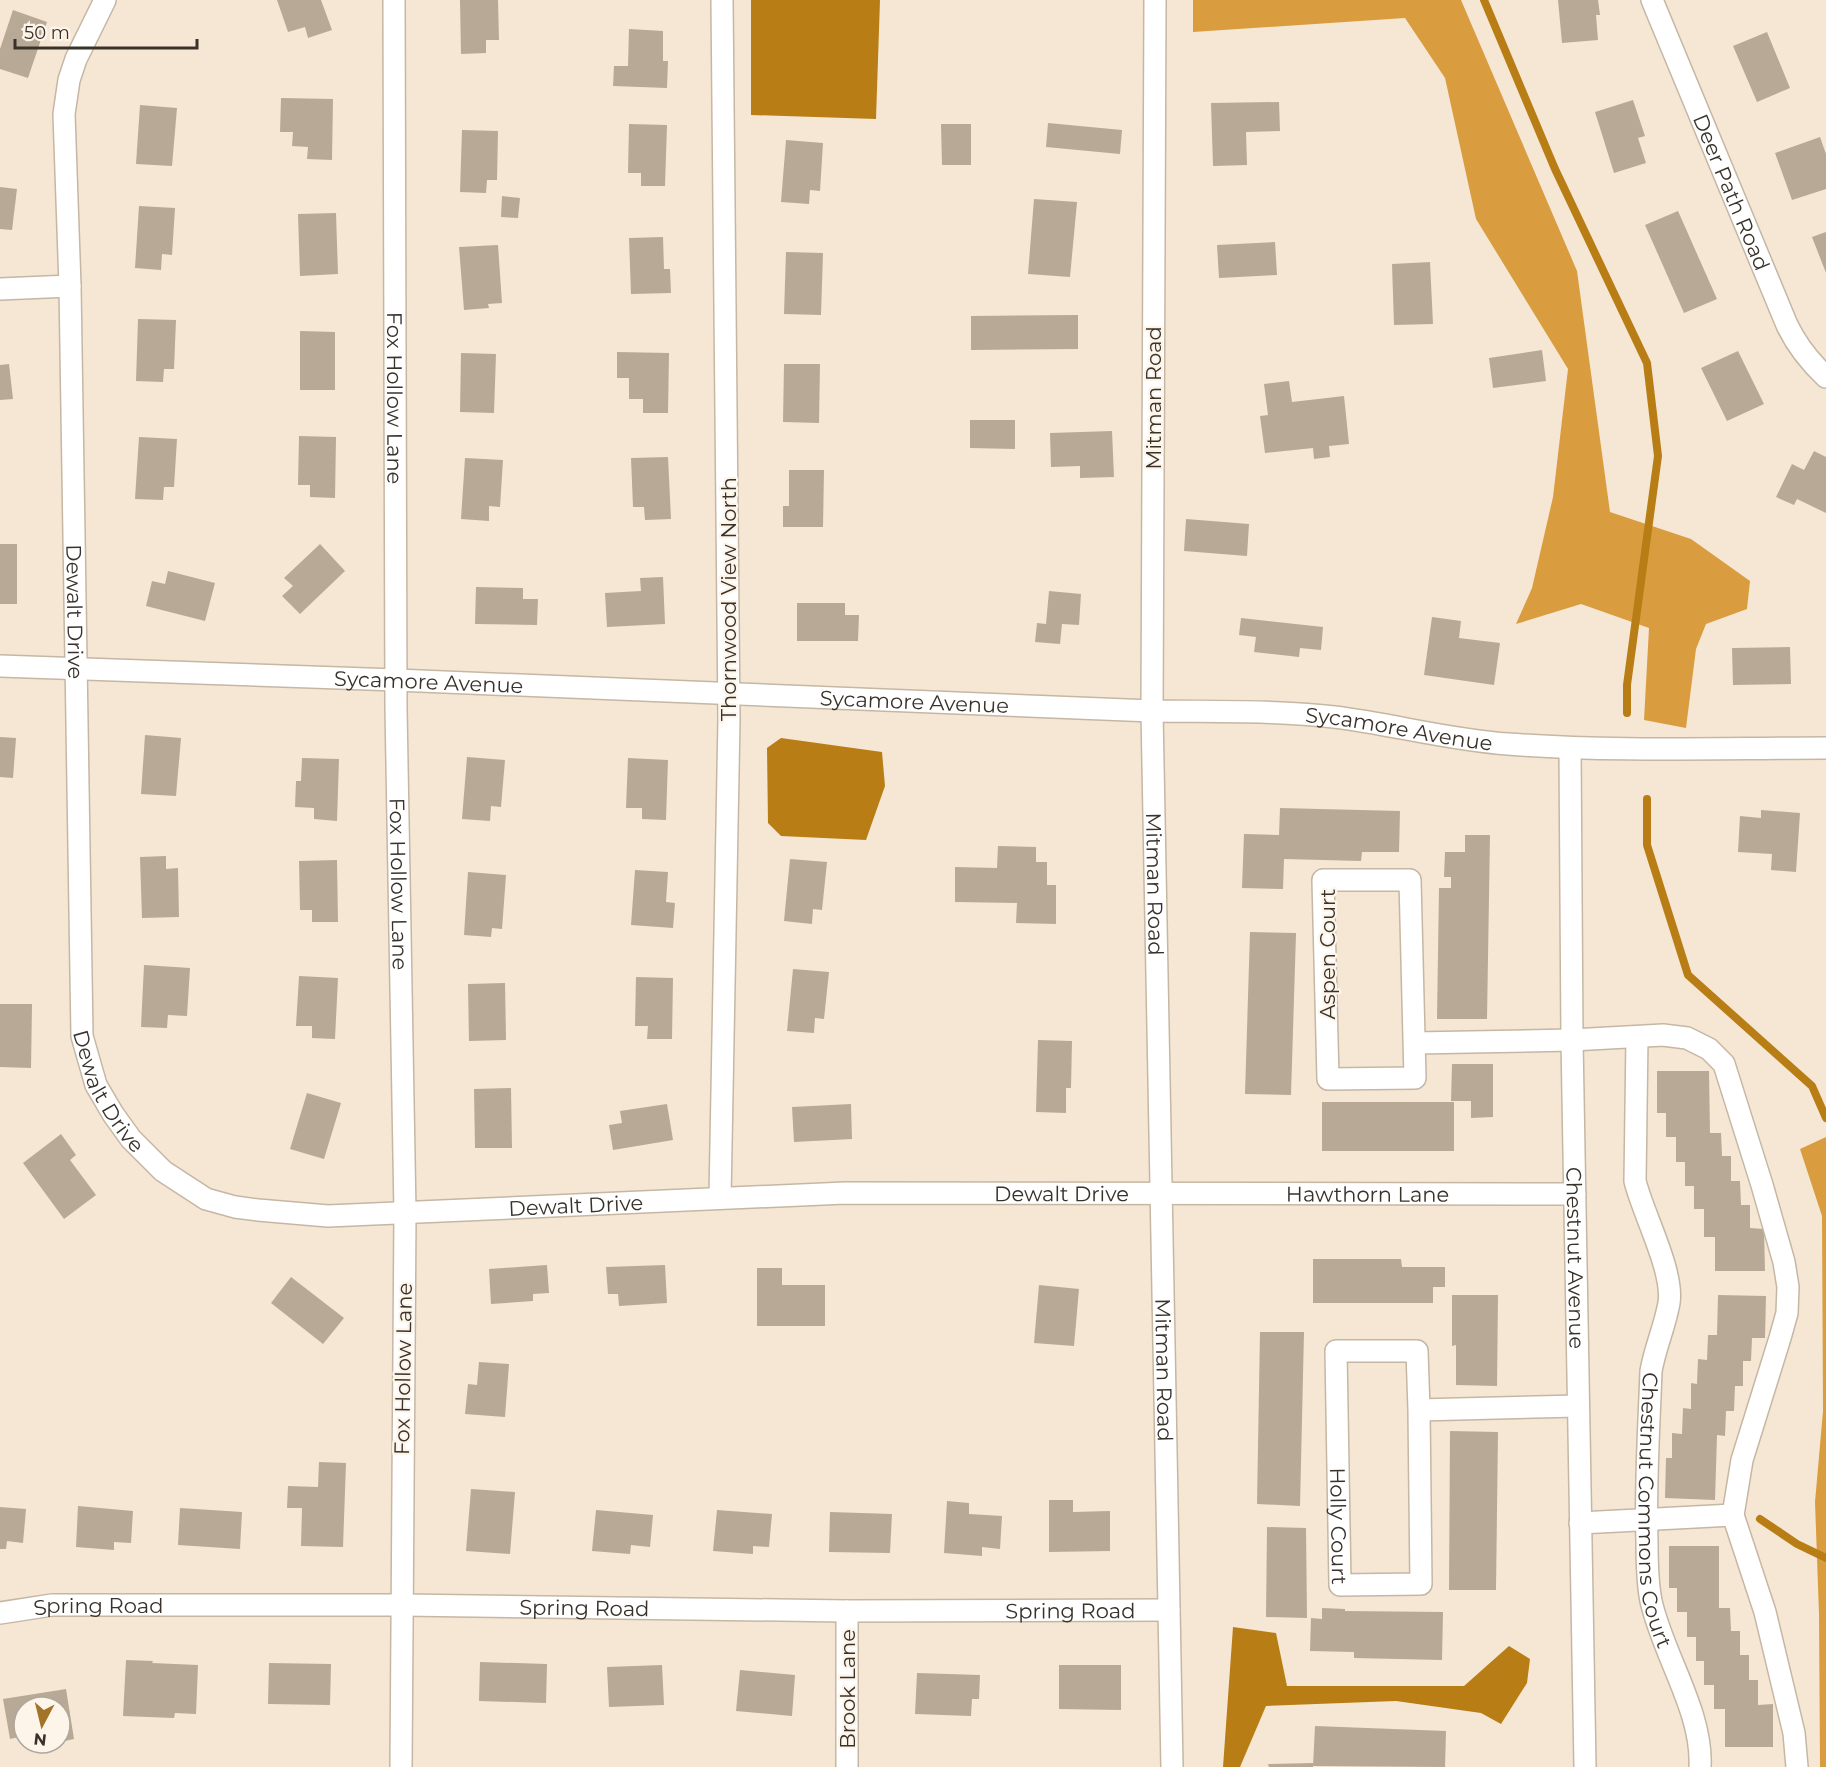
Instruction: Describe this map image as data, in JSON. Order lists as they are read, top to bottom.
{
  "streets": {
    "street": [
      "Deer Path Road",
      "Fox Hollow Lane",
      "Mitman Road",
      "Thornwood View North",
      "Dewalt Drive",
      "Sycamore Avenue",
      "Aspen Court",
      "Hawthorn Lane",
      "Chestnut Avenue",
      "Chestnut Commons Court",
      "Holly Court",
      "Spring Road",
      "Brook Lane"
    ]
  },
  "crossings": [
    ["Fox Hollow Lane", "Dewalt Drive"],
    ["Fox Hollow Lane", "Sycamore Avenue"],
    ["Fox Hollow Lane", "Spring Road"],
    ["Mitman Road", "Dewalt Drive"],
    ["Mitman Road", "Sycamore Avenue"],
    ["Mitman Road", "Hawthorn Lane"],
    ["Mitman Road", "Spring Road"],
    ["Thornwood View North", "Dewalt Drive"],
    ["Thornwood View North", "Sycamore Avenue"],
    ["Dewalt Drive", "Sycamore Avenue"],
    ["Dewalt Drive", "Hawthorn Lane"],
    ["Sycamore Avenue", "Chestnut Avenue"],
    ["Hawthorn Lane", "Chestnut Avenue"],
    ["Spring Road", "Brook Lane"]
  ],
  "scale_bar": "50 m",
  "north": "bottom"
}
